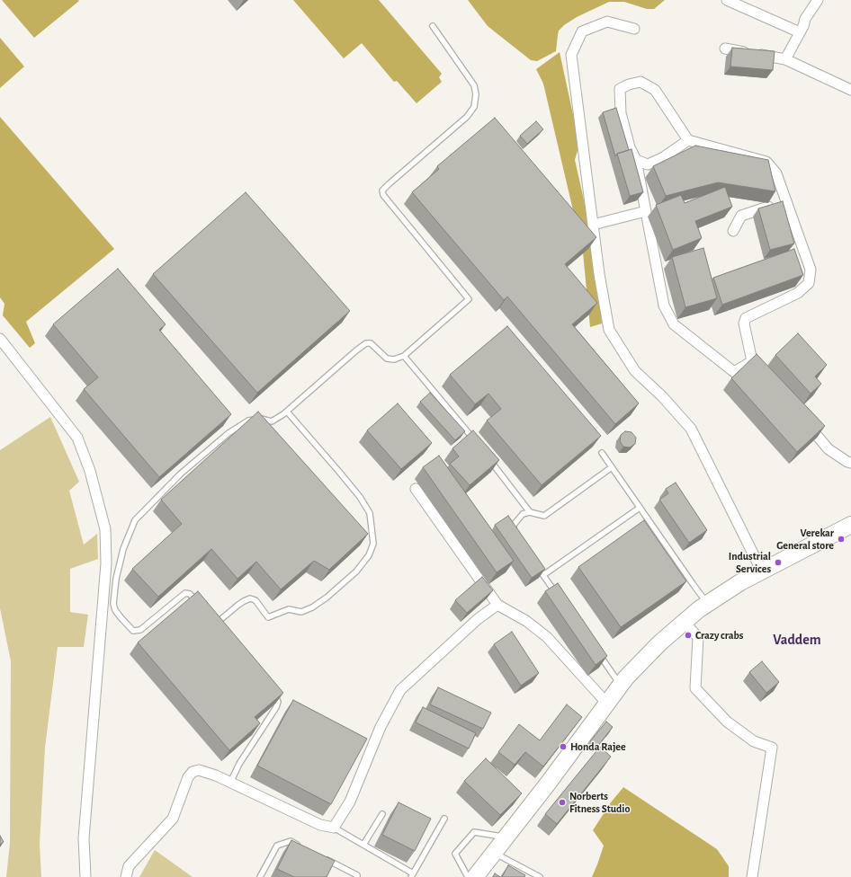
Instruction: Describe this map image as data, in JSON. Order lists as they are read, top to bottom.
{
  "districts": ["Vaddem"],
  "places": [
    "Verekar General store",
    "Industrial Services",
    "Crazy crabs",
    "Honda Rajee",
    "Norberts Fitness Studio"
  ]
}
